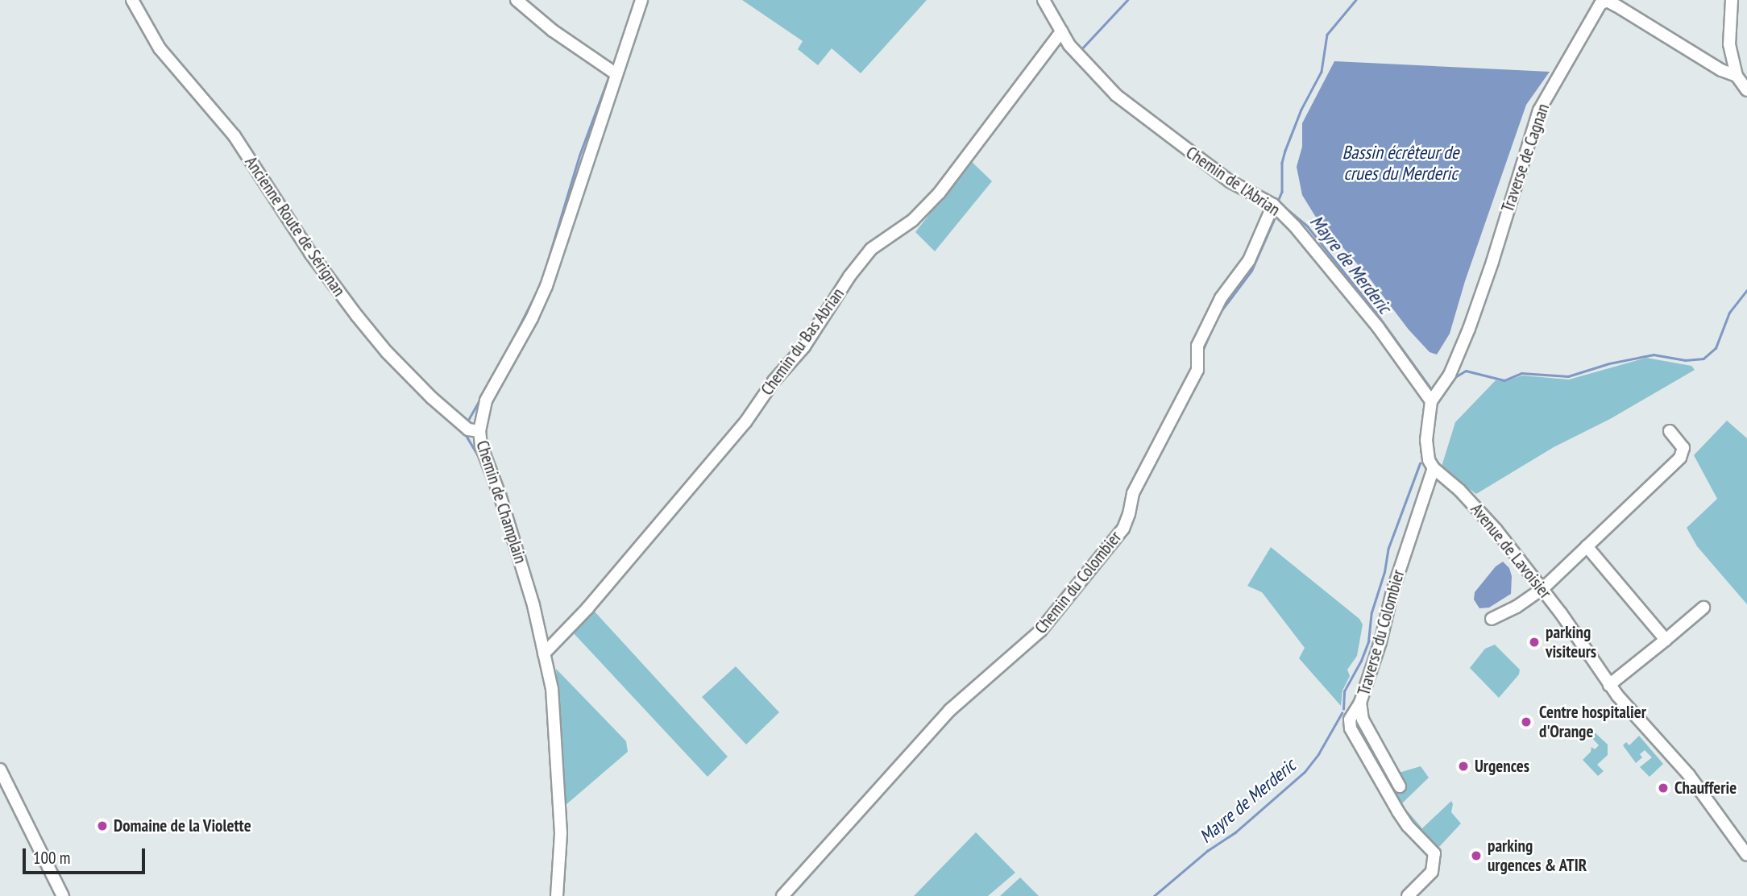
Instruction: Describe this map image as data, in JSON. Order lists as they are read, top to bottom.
{
  "streets": {
    "street": [
      "Traverse de Cagnan",
      "Chemin de l'Abrian",
      "Ancienne Route de Sérignan",
      "Chemin du Bas Abrian",
      "Chemin de Champlain",
      "Avenue de Lavoisier",
      "Chemin du Colombier",
      "Traverse du Colombier"
    ]
  },
  "crossings": [
    ["Traverse de Cagnan", "Chemin de l'Abrian"],
    ["Chemin de l'Abrian", "Chemin du Bas Abrian"],
    ["Chemin de l'Abrian", "Chemin du Colombier"],
    ["Ancienne Route de Sérignan", "Chemin de Champlain"],
    ["Chemin du Bas Abrian", "Chemin de Champlain"],
    ["Avenue de Lavoisier", "Traverse du Colombier"]
  ],
  "water": ["Bassin écrêteur de crues du Merderic", "Mayre de Merderic"],
  "places": [
    "parking visiteurs",
    "Centre hospitalier d'Orange",
    "Urgences",
    "Chaufferie",
    "Domaine de la Violette",
    "parking urgences & ATIR"
  ],
  "scale_bar": "100 m"
}
